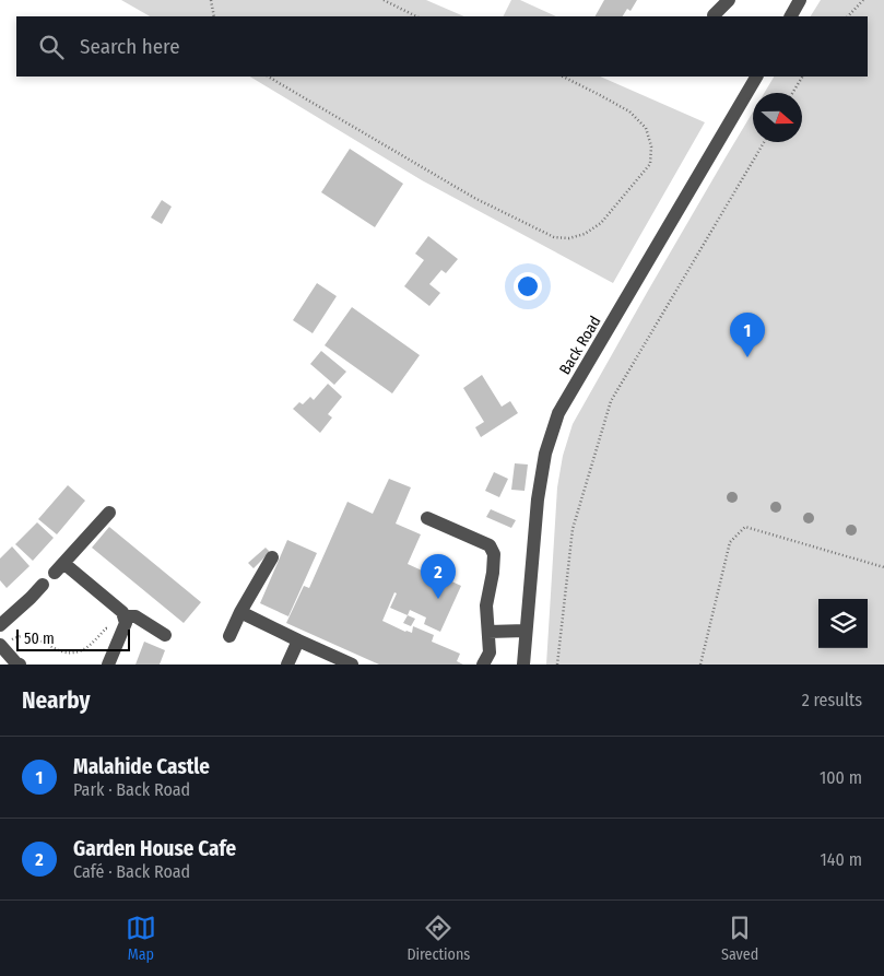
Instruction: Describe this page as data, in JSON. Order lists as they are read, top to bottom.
{
  "streets": {
    "street": ["Back Road"]
  },
  "scale_bar": "50 m",
  "north": "right",
  "page": {
    "search": "Search here",
    "pins": ["1", "2"],
    "scale": "50 m",
    "heading": ["Nearby", "2 results"],
    "list": [
      {
        "mark": "1",
        "name": "Malahide Castle",
        "note": "Park · Back Road",
        "value": "100 m"
      },
      {
        "mark": "2",
        "name": "Garden House Cafe",
        "note": "Café · Back Road",
        "value": "140 m"
      }
    ],
    "nav": ["Map", "Directions", "Saved"]
  }
}
